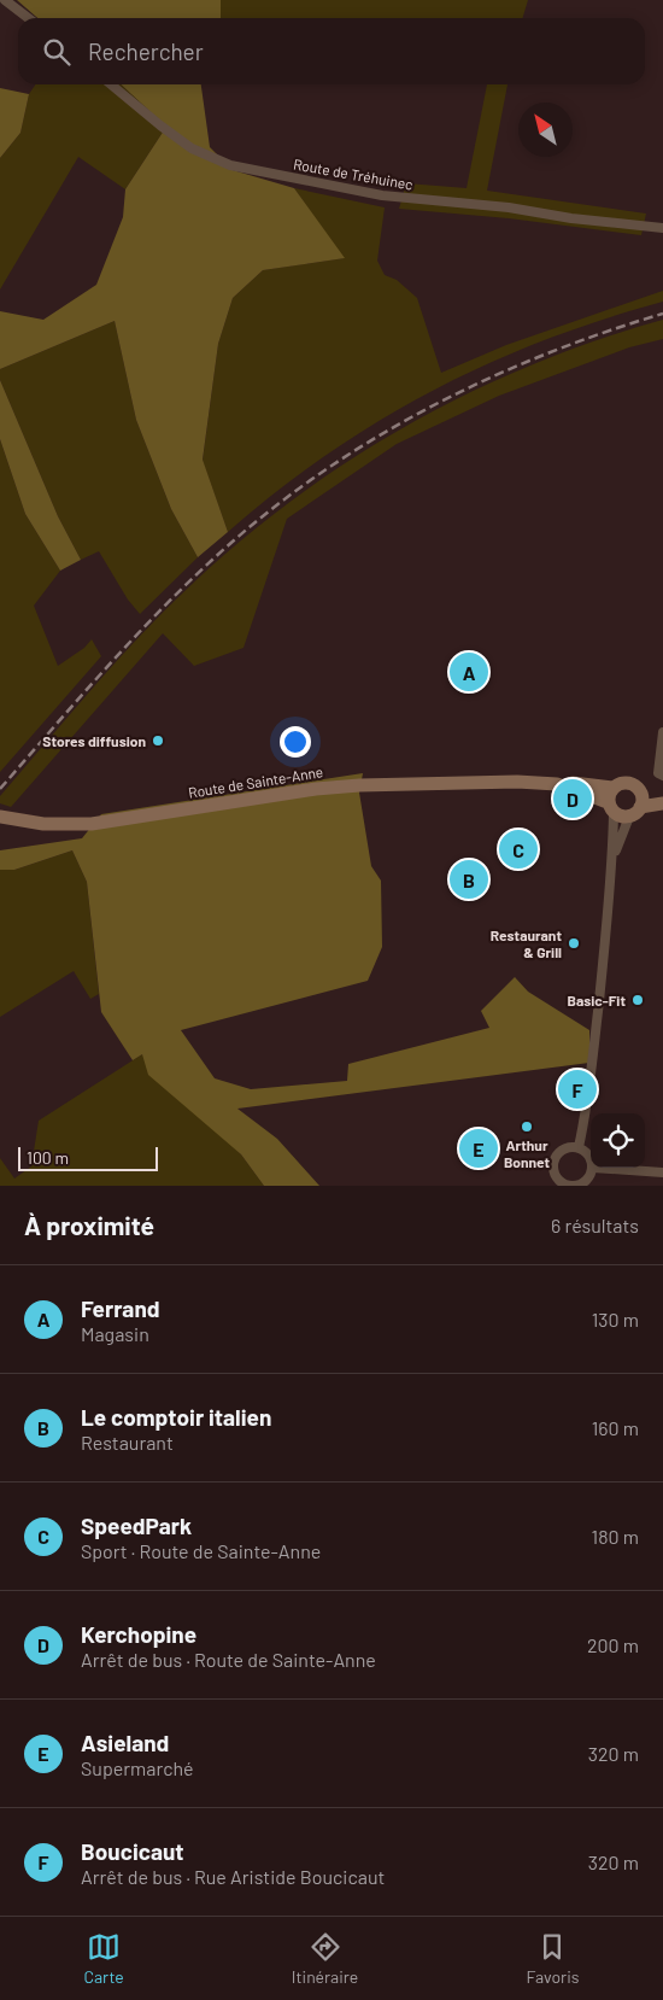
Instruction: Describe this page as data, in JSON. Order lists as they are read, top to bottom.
{
  "streets": {
    "main road": ["Route de Sainte-Anne"],
    "street": ["Route de Tréhuinec"]
  },
  "places": [
    "Stores diffusion",
    "Restaurant & Grill",
    "Basic-Fit",
    "Arthur Bonnet"
  ],
  "scale_bar": "100 m",
  "north": "top left",
  "page": {
    "search": "Rechercher",
    "pins": [
      "A",
      "D",
      "C",
      "B",
      "F",
      "E"
    ],
    "scale": "100 m",
    "heading": ["À proximité", "6 résultats"],
    "list": [
      {
        "mark": "A",
        "name": "Ferrand",
        "note": "Magasin",
        "value": "130 m"
      },
      {
        "mark": "B",
        "name": "Le comptoir italien",
        "note": "Restaurant",
        "value": "160 m"
      },
      {
        "mark": "C",
        "name": "SpeedPark",
        "note": "Sport · Route de Sainte-Anne",
        "value": "180 m"
      },
      {
        "mark": "D",
        "name": "Kerchopine",
        "note": "Arrêt de bus · Route de Sainte-Anne",
        "value": "200 m"
      },
      {
        "mark": "E",
        "name": "Asieland",
        "note": "Supermarché",
        "value": "320 m"
      },
      {
        "mark": "F",
        "name": "Boucicaut",
        "note": "Arrêt de bus · Rue Aristide Boucicaut",
        "value": "320 m"
      }
    ],
    "nav": ["Carte", "Itinéraire", "Favoris"]
  }
}
